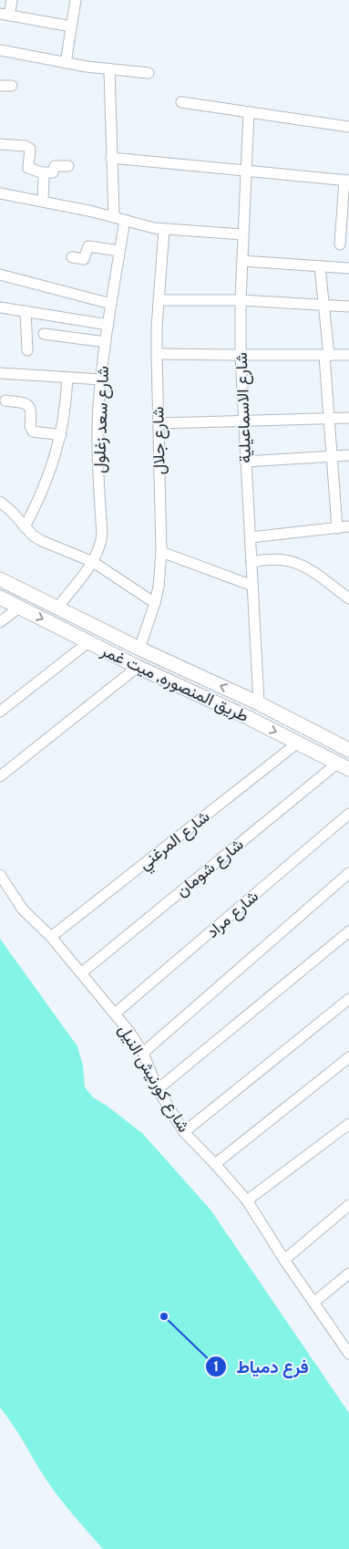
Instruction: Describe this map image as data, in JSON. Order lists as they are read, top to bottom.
{
  "streets": {
    "main road": ["طريق المنصوره, ميت غمر"],
    "street": [
      "شارع الاسماعيلية",
      "شارع سعد زغلول",
      "شارع جلال",
      "شارع المرغني",
      "شارع شومان",
      "شارع مراد",
      "شارع كورنيش النيل"
    ]
  },
  "crossings": [
    ["شارع الاسماعيلية", "طريق المنصوره, ميت غمر"],
    ["شارع سعد زغلول", "طريق المنصوره, ميت غمر"],
    ["شارع جلال", "طريق المنصوره, ميت غمر"],
    ["طريق المنصوره, ميت غمر", "شارع المرغني"],
    ["طريق المنصوره, ميت غمر", "شارع شومان"],
    ["شارع المرغني", "شارع كورنيش النيل"],
    ["شارع شومان", "شارع كورنيش النيل"],
    ["شارع مراد", "شارع كورنيش النيل"]
  ],
  "places": ["فرع دمياط"]
}
